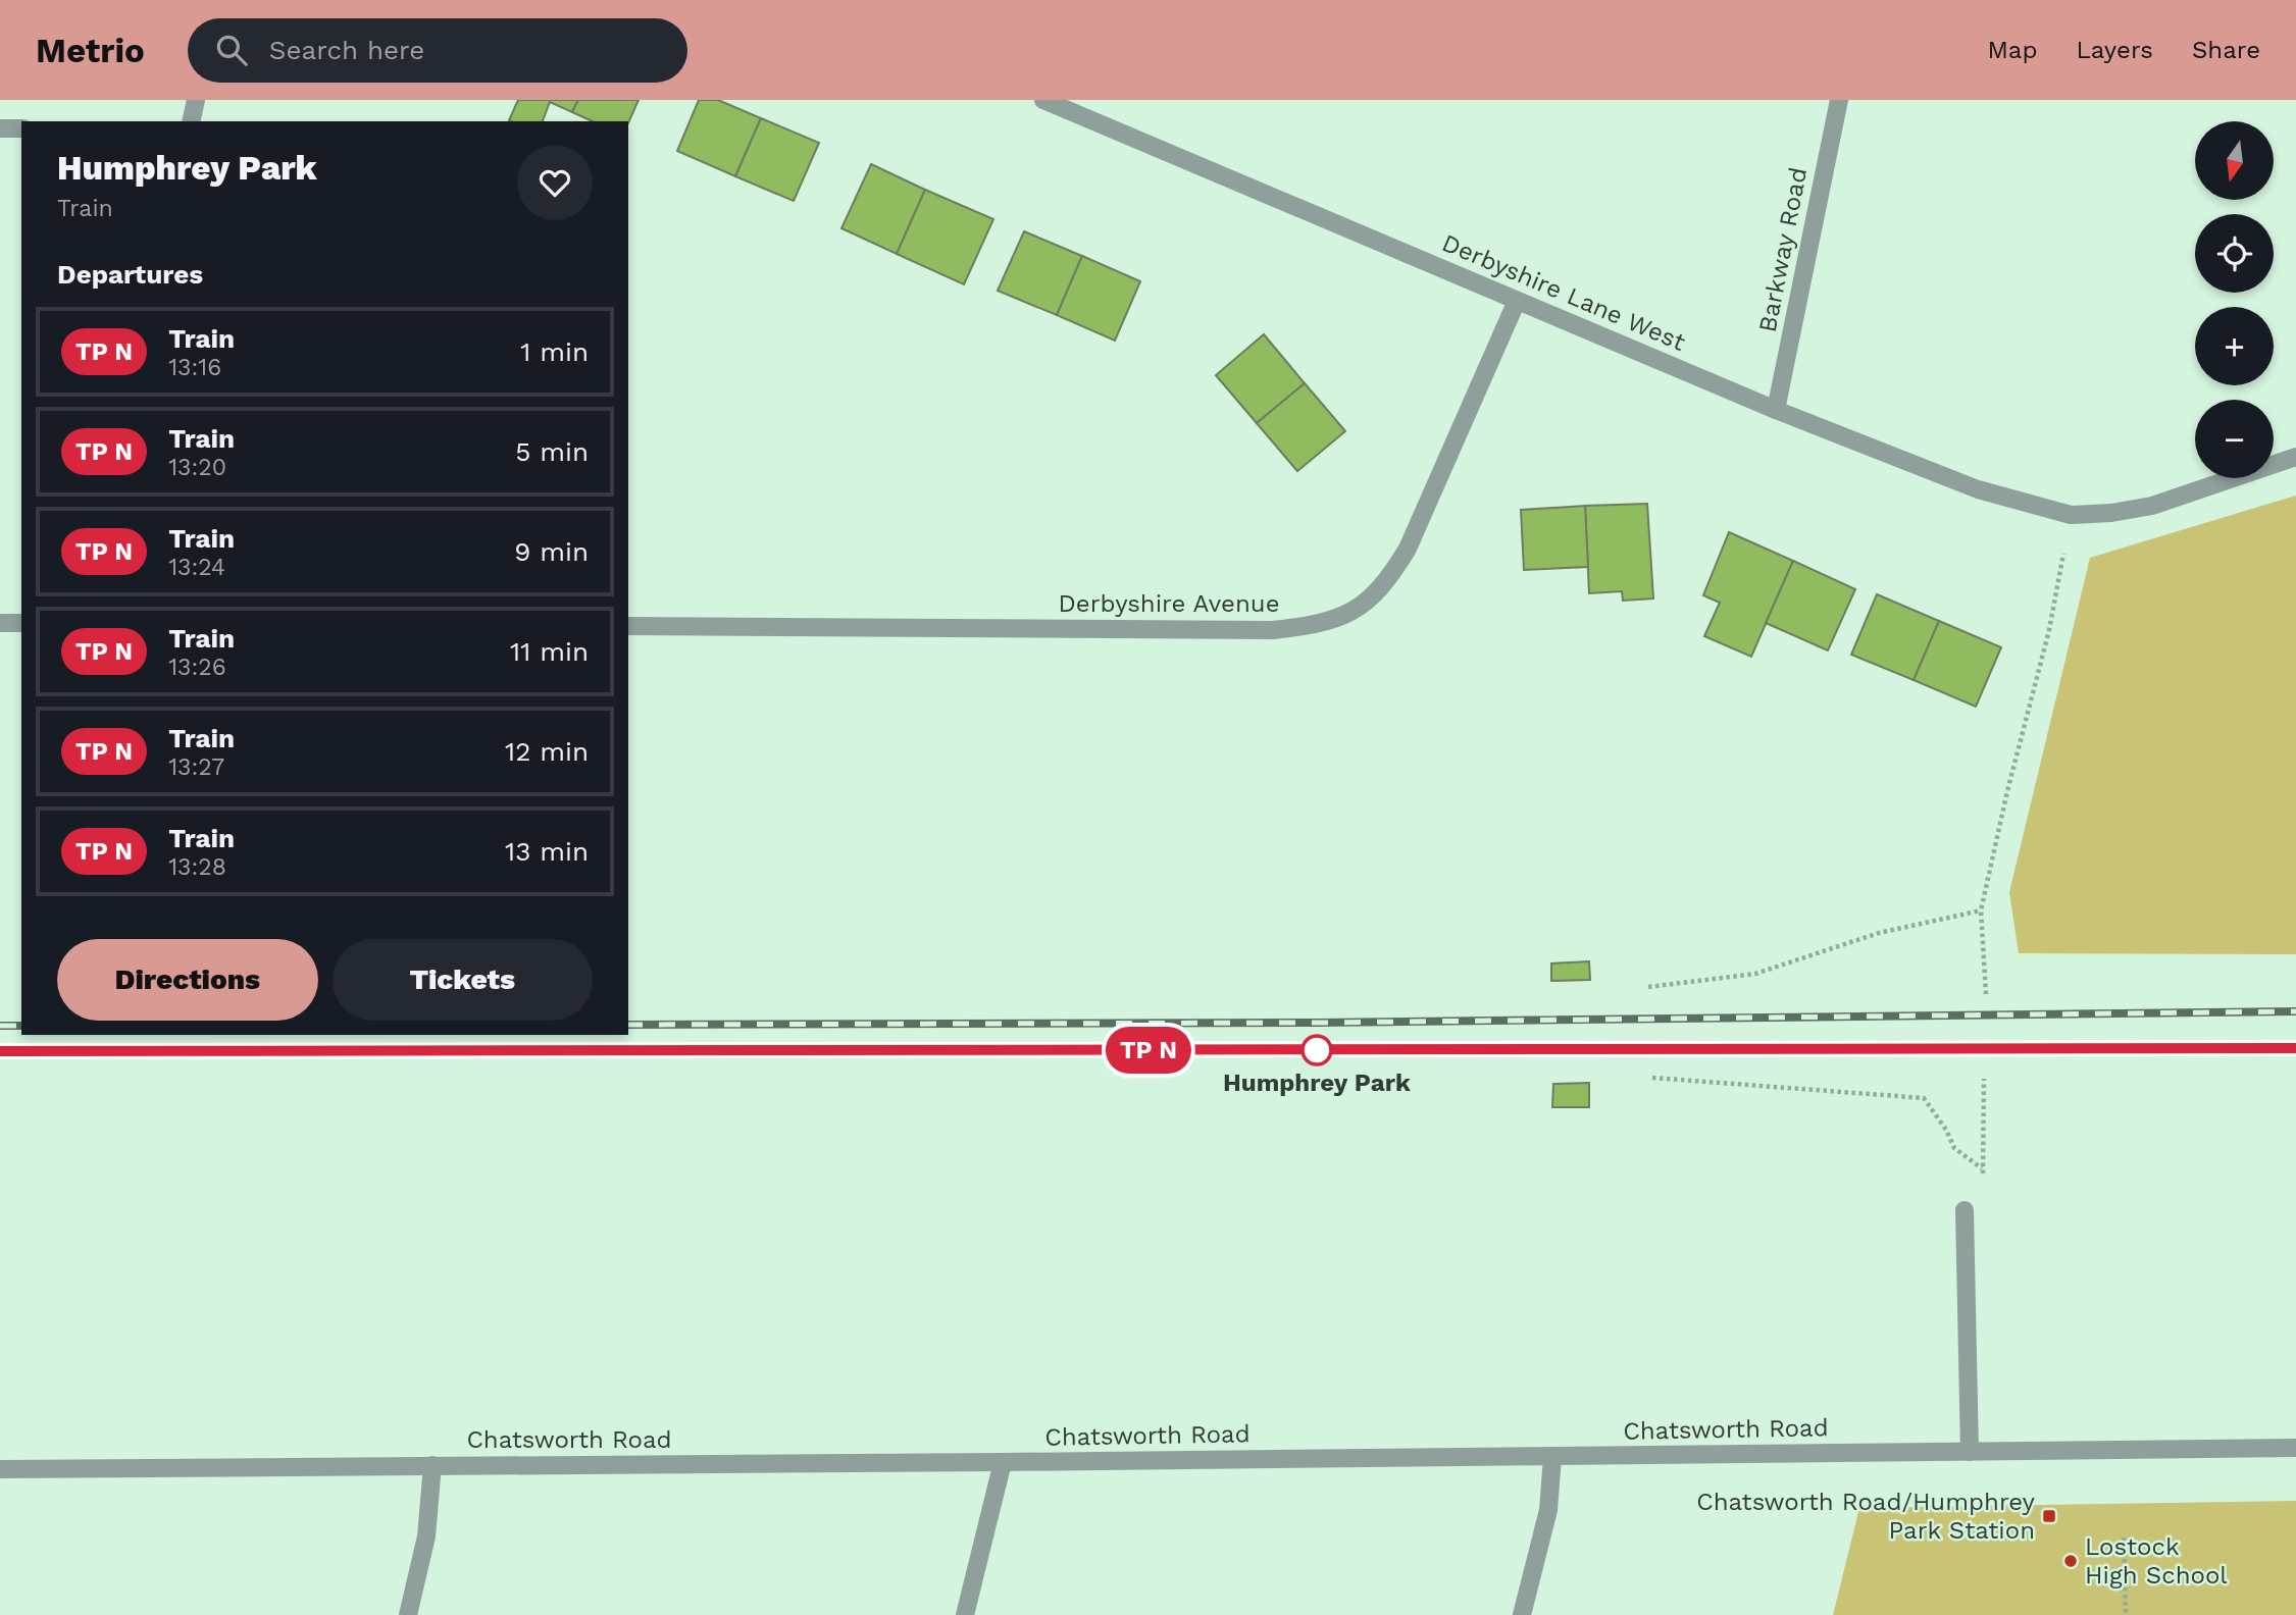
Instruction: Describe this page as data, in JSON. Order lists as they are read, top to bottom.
{
  "streets": {
    "street": [
      "Barkway Road",
      "Derbyshire Lane West",
      "Derbyshire Avenue",
      "Chatsworth Road"
    ]
  },
  "crossings": [
    ["Barkway Road", "Derbyshire Lane West"],
    ["Derbyshire Lane West", "Derbyshire Avenue"]
  ],
  "places": {
    "other": ["Humphrey Park", "Lostock High School"],
    "transit": ["Chatsworth Road/Humphrey Park Station"]
  },
  "north": "bottom",
  "page": {
    "header": "Metrio",
    "search": "Search here",
    "nav": ["Map", "Layers", "Share"],
    "on_map": "TP N",
    "map_buttons": ["+", "−"],
    "heading": [
      ["Humphrey Park", "Train"],
      "Departures"
    ],
    "list": [
      {
        "mark": "TP N",
        "name": "Train",
        "note": "13:16",
        "value": "1 min"
      },
      {
        "mark": "TP N",
        "name": "Train",
        "note": "13:20",
        "value": "5 min"
      },
      {
        "mark": "TP N",
        "name": "Train",
        "note": "13:24",
        "value": "9 min"
      },
      {
        "mark": "TP N",
        "name": "Train",
        "note": "13:26",
        "value": "11 min"
      },
      {
        "mark": "TP N",
        "name": "Train",
        "note": "13:27",
        "value": "12 min"
      },
      {
        "mark": "TP N",
        "name": "Train",
        "note": "13:28",
        "value": "13 min"
      }
    ],
    "buttons": ["Directions", "Tickets"]
  }
}
